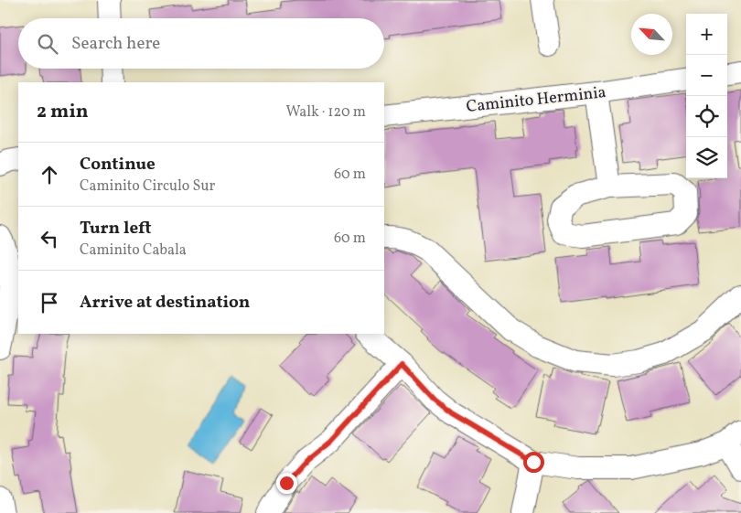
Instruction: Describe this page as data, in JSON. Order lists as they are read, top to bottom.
{
  "streets": {
    "street": ["Caminito Herminia"]
  },
  "north": "top left",
  "page": {
    "map_buttons": ["+", "−"],
    "search": "Search here",
    "heading": ["2 min", "Walk · 120 m"],
    "list": [
      ["Continue", "Caminito Circulo Sur", "60 m"],
      ["Turn left", "Caminito Cabala", "60 m"],
      "Arrive at destination"
    ]
  }
}
